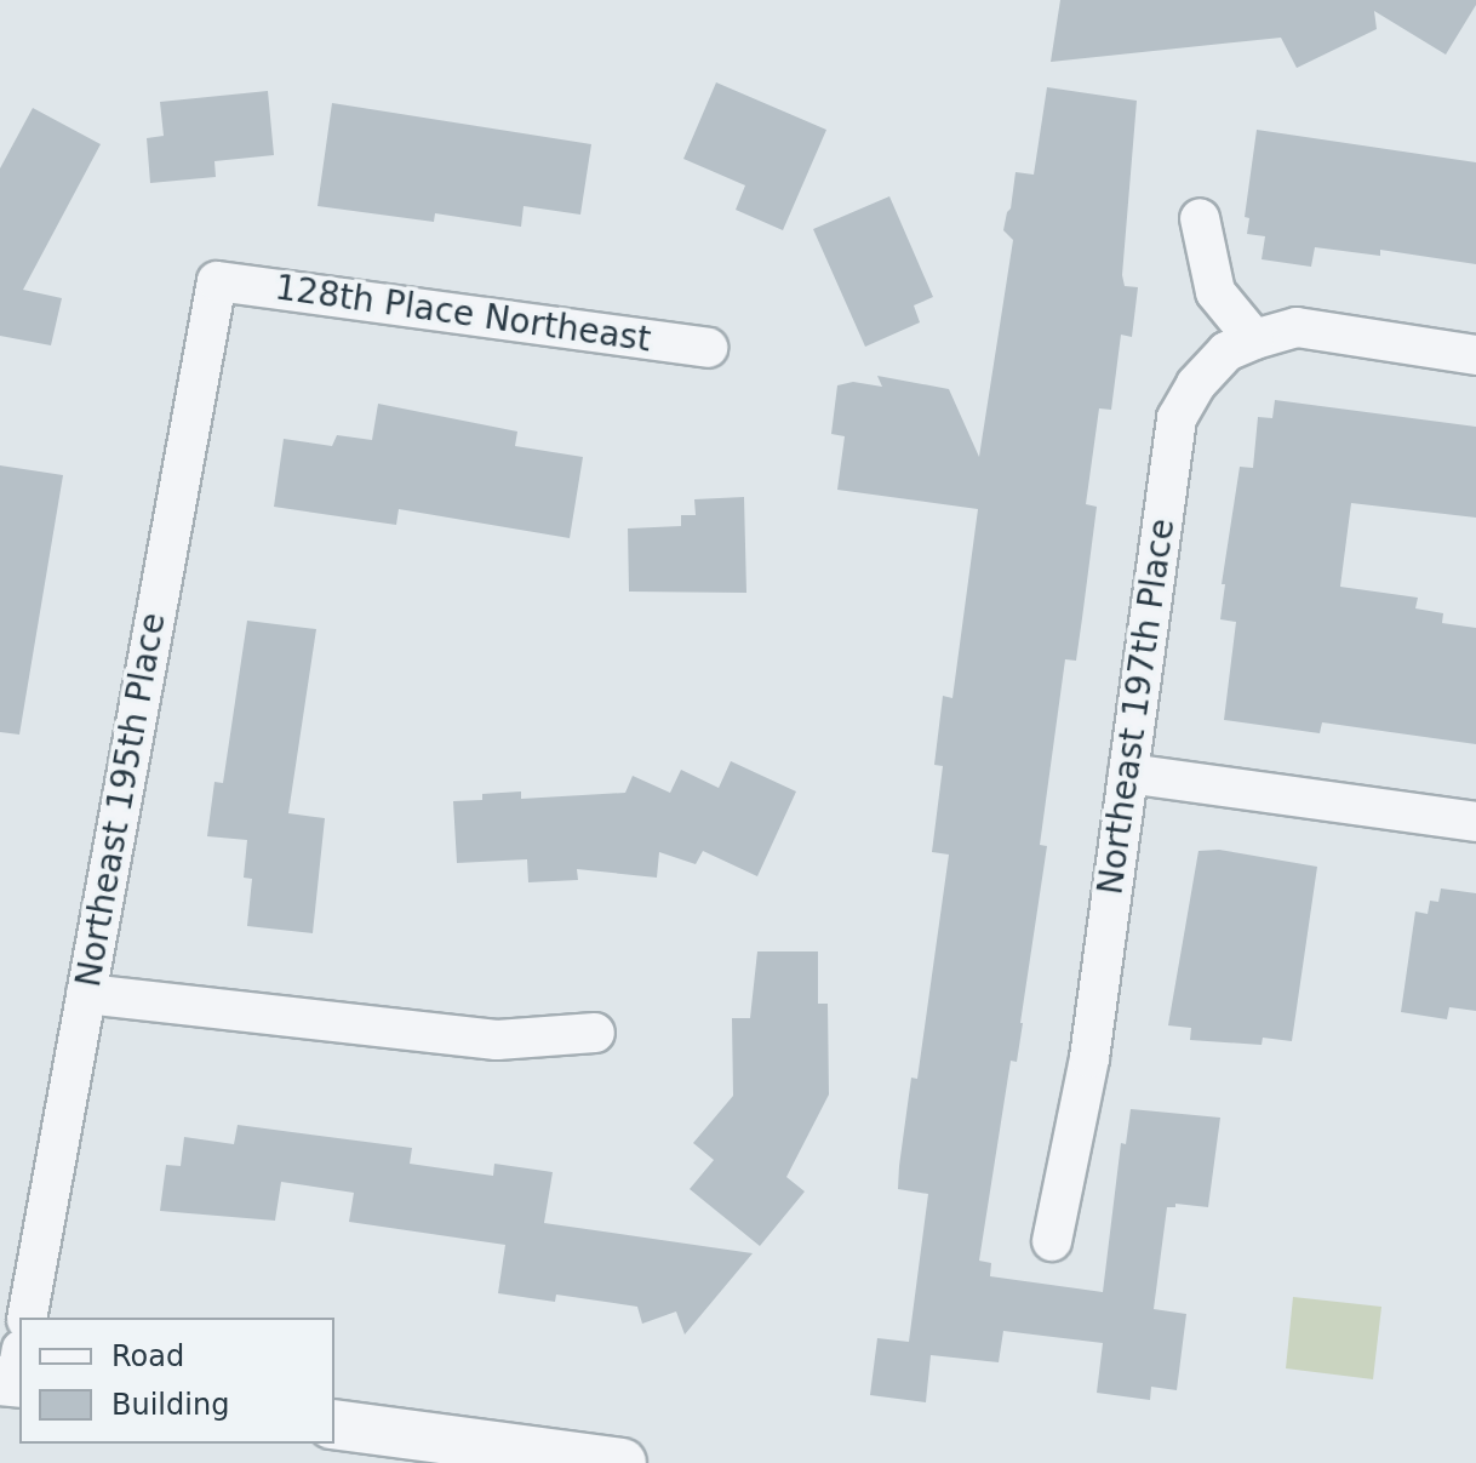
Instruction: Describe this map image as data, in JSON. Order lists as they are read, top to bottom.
{
  "streets": {
    "street": ["128th Place Northeast", "Northeast 197th Place", "Northeast 195th Place"]
  },
  "crossings": [
    ["128th Place Northeast", "Northeast 195th Place"]
  ],
  "legend": ["Road", "Building"]
}
